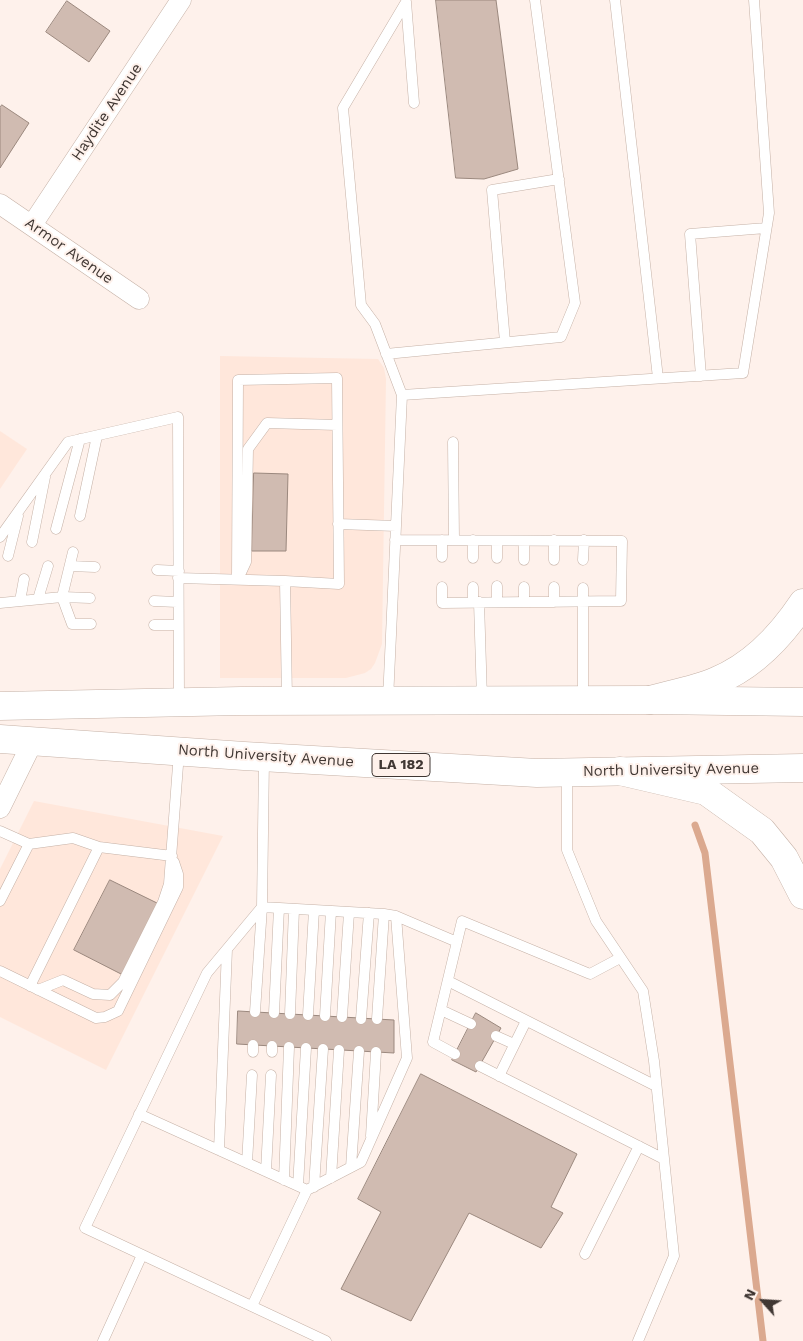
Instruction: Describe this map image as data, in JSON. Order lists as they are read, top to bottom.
{
  "streets": {
    "main road": ["North University Avenue", "LA 182"],
    "street": ["Haydite Avenue", "Armor Avenue"]
  },
  "crossings": [
    ["Haydite Avenue", "Armor Avenue"]
  ],
  "north": "top left"
}
